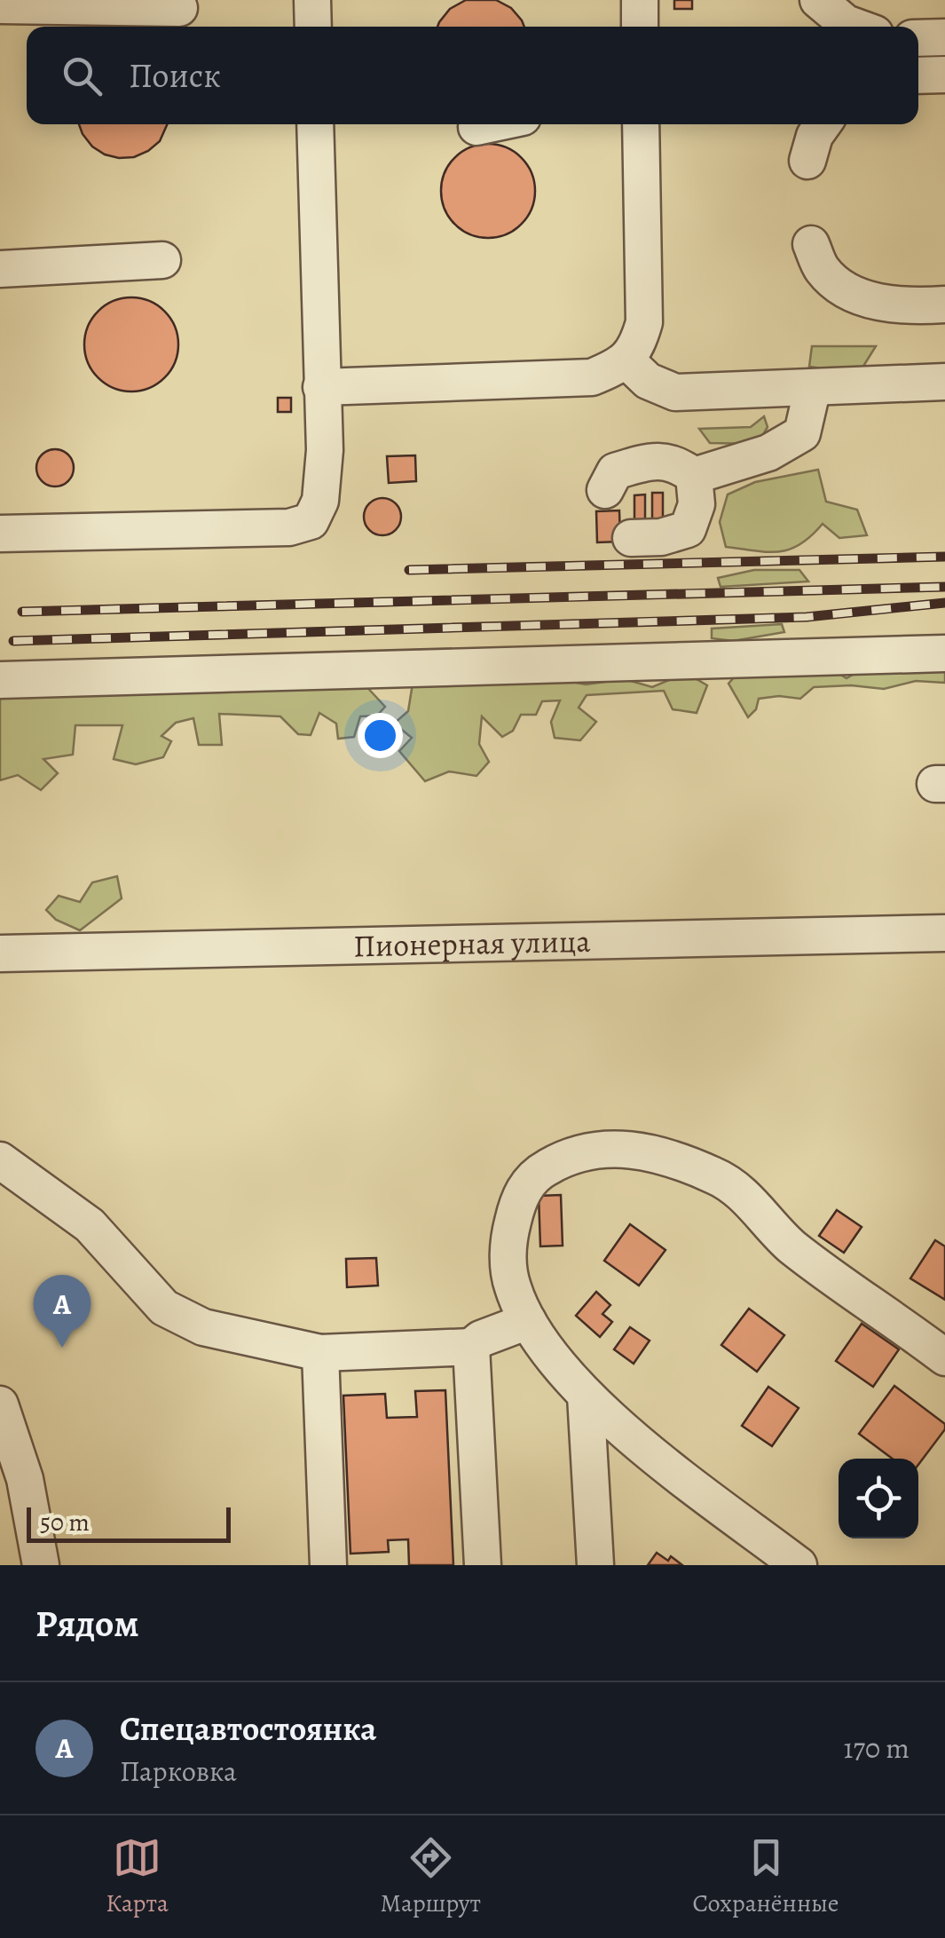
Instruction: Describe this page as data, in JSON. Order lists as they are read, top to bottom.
{
  "streets": {
    "street": ["Пионерная улица"]
  },
  "scale_bar": "50 m",
  "page": {
    "search": "Поиск",
    "pins": "A",
    "scale": "50 m",
    "heading": "Рядом",
    "list": [
      {
        "mark": "A",
        "name": "Спецавтостоянка",
        "note": "Парковка",
        "value": "170 m"
      }
    ],
    "nav": ["Карта", "Маршрут", "Сохранённые"]
  }
}
